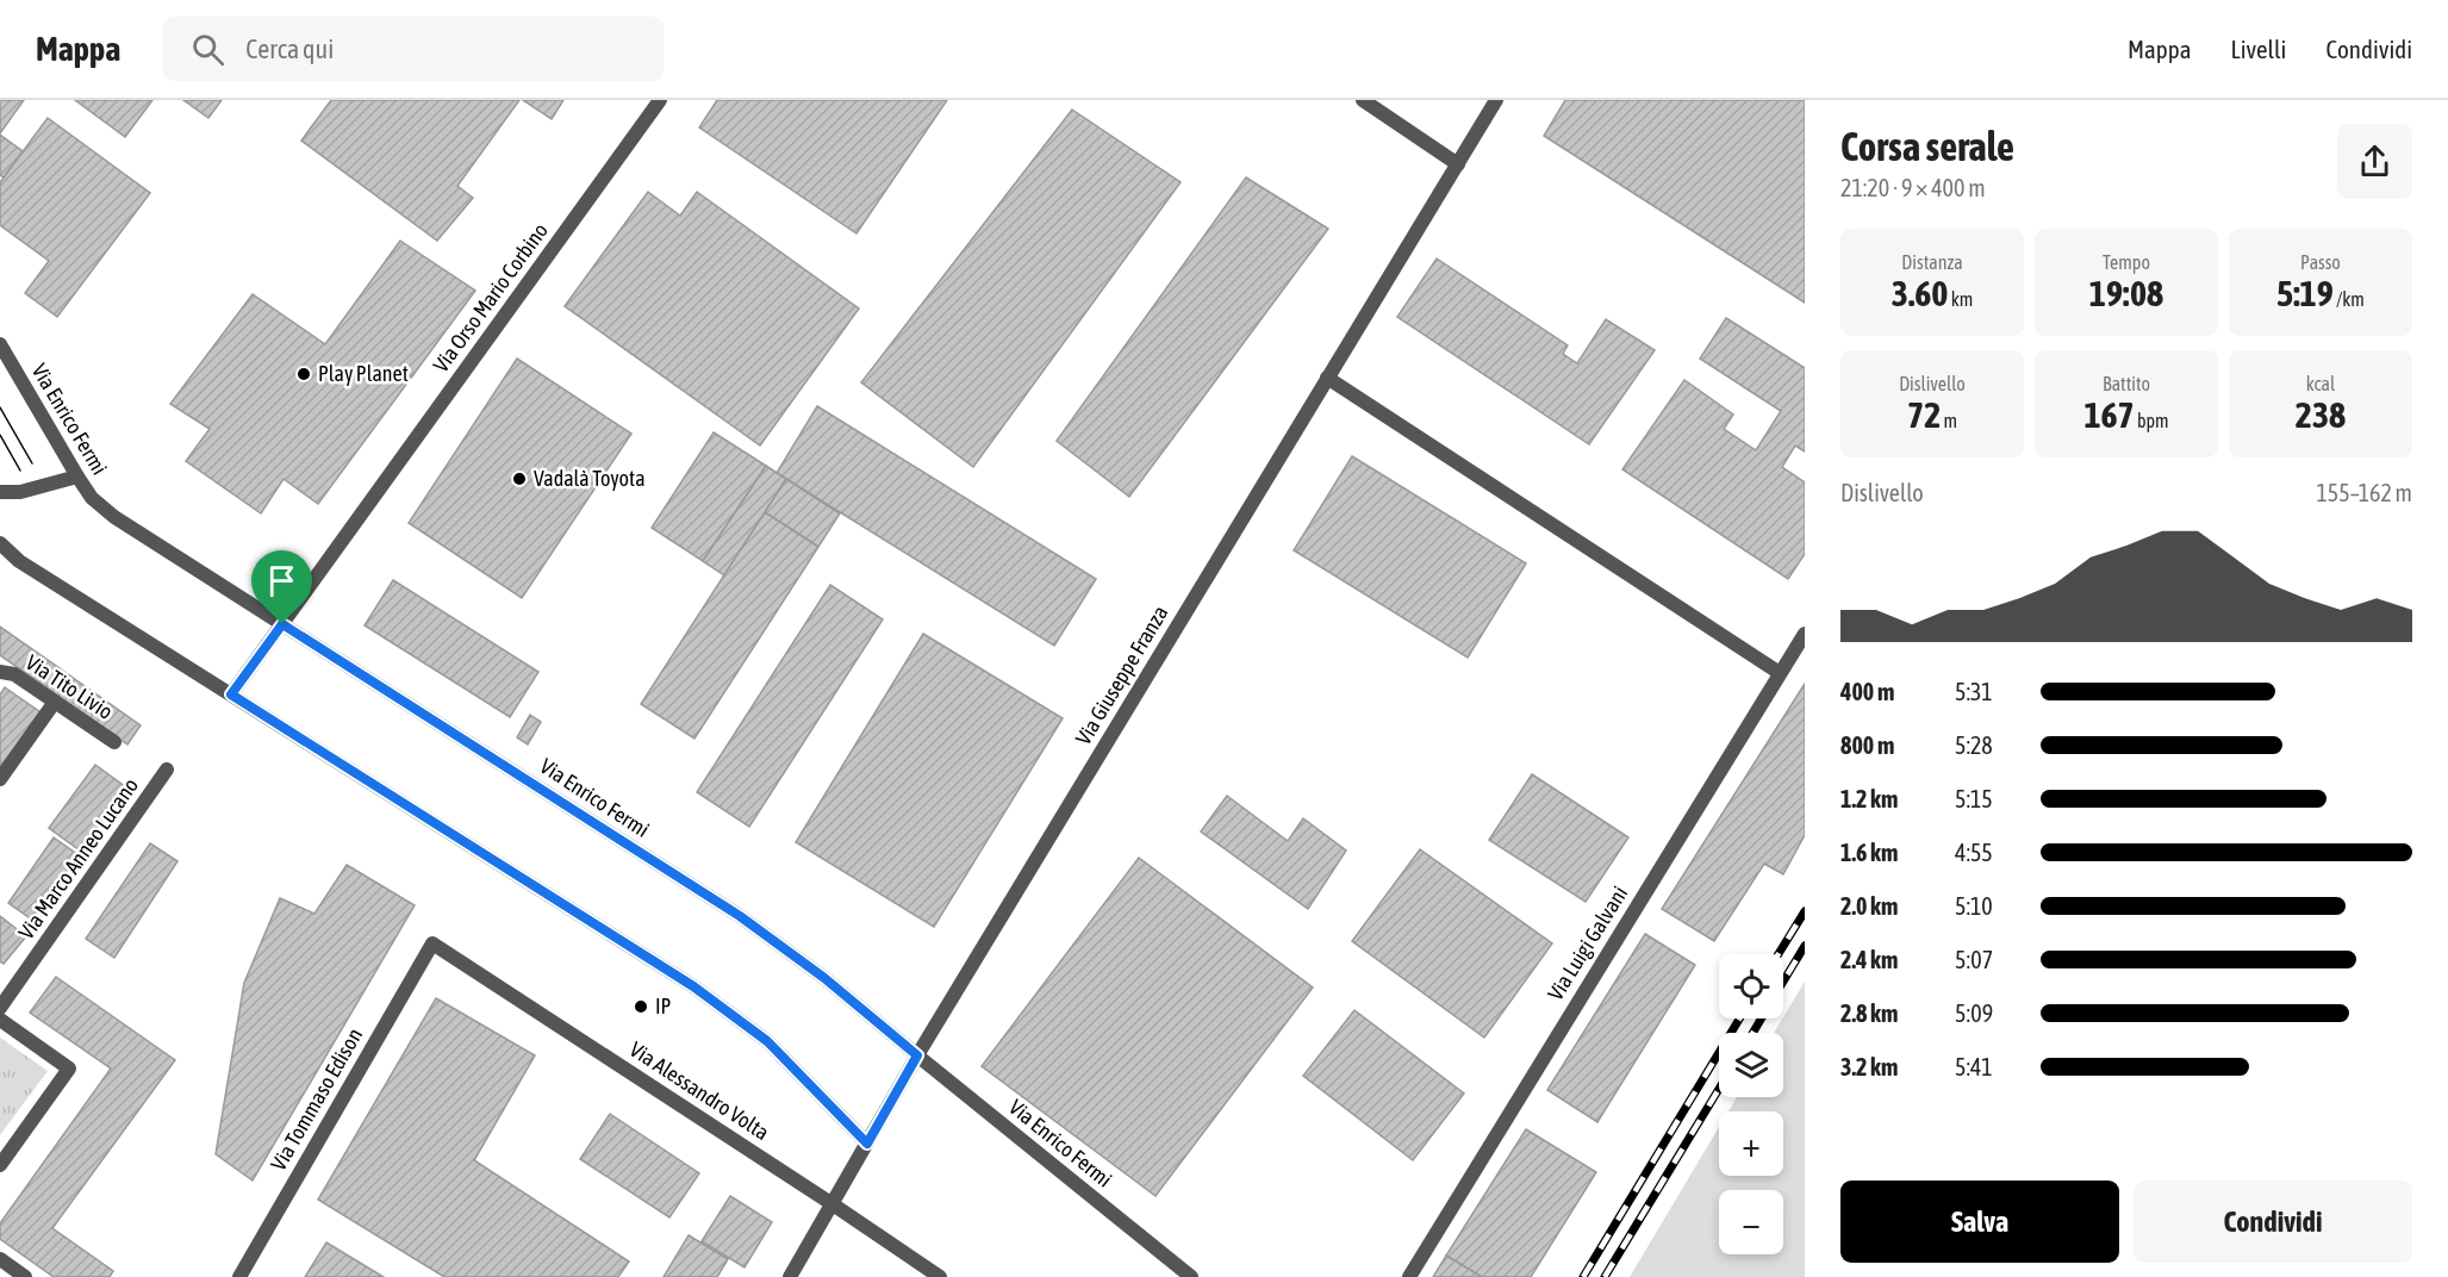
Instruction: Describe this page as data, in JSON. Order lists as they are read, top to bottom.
{
  "streets": {
    "street": [
      "Via Orso Mario Corbino",
      "Via Enrico Fermi",
      "Via Giuseppe Franza",
      "Via Tito Livio",
      "Via Marco Anneo Lucano",
      "Via Luigi Galvani",
      "Via Alessandro Volta",
      "Via Tommaso Edison"
    ]
  },
  "crossings": [
    ["Via Orso Mario Corbino", "Via Enrico Fermi"],
    ["Via Enrico Fermi", "Via Giuseppe Franza"],
    ["Via Giuseppe Franza", "Via Alessandro Volta"],
    ["Via Alessandro Volta", "Via Tommaso Edison"]
  ],
  "places": ["Play Planet", "Vadalà Toyota", "IP"],
  "page": {
    "header": "Mappa",
    "search": "Cerca qui",
    "nav": ["Mappa", "Livelli", "Condividi"],
    "heading": ["Corsa serale", "21:20 · 9 × 400 m"],
    "stats": [
      ["Distanza", "3.60 km"],
      ["Tempo", "19:08"],
      ["Passo", "5:19 /km"],
      ["Dislivello", "72 m"],
      ["Battito", "167 bpm"],
      ["kcal", "238"]
    ],
    "chart": ["Dislivello", "155–162 m"],
    "list": [
      {
        "name": "400 m",
        "note": "5:31"
      },
      {
        "name": "800 m",
        "note": "5:28"
      },
      {
        "name": "1.2 km",
        "note": "5:15"
      },
      {
        "name": "1.6 km",
        "note": "4:55"
      },
      {
        "name": "2.0 km",
        "note": "5:10"
      },
      {
        "name": "2.4 km",
        "note": "5:07"
      },
      {
        "name": "2.8 km",
        "note": "5:09"
      },
      {
        "name": "3.2 km",
        "note": "5:41"
      }
    ],
    "map_buttons": ["+", "−"],
    "buttons": ["Salva", "Condividi"]
  }
}
